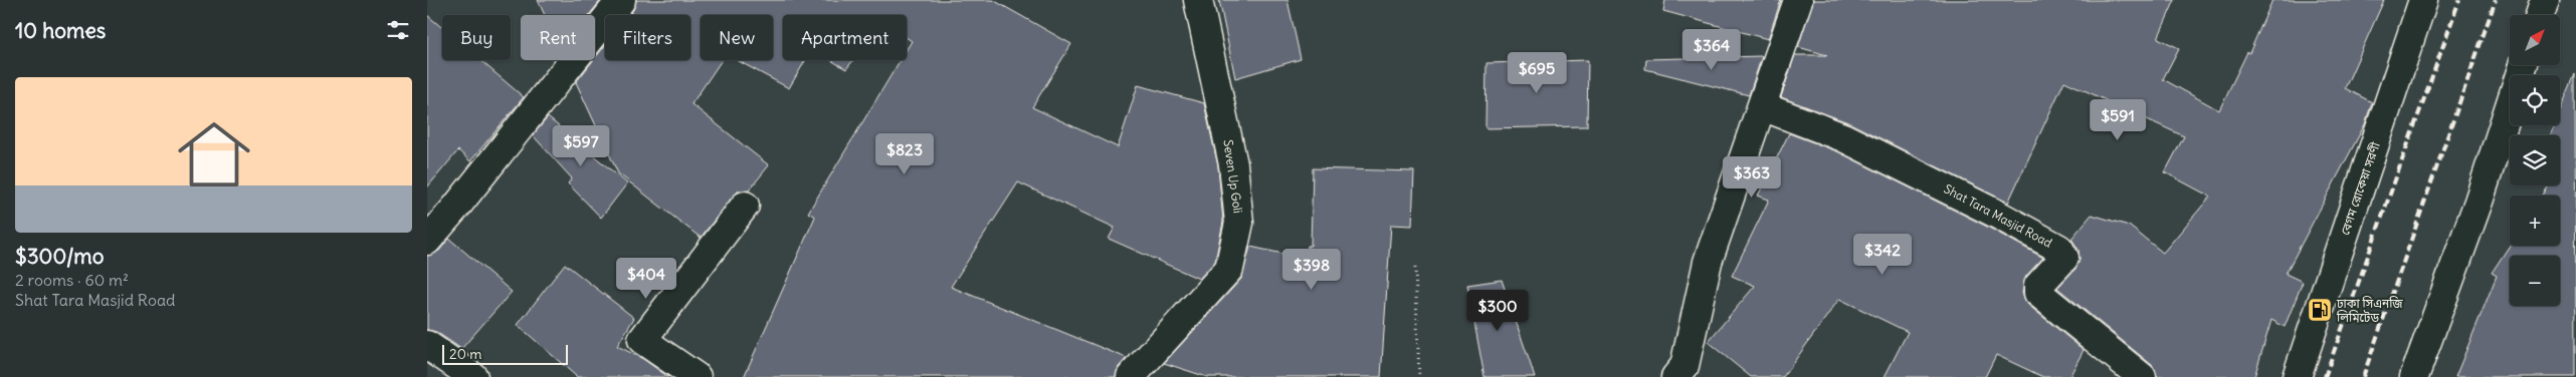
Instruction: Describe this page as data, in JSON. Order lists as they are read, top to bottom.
{
  "streets": {
    "street": ["Seven Up Goli", "বেগম রোকেয়া সরণী", "Shat Tara Masjid Road"]
  },
  "places": {
    "fuel station": ["ঢাকা সিএনজি লিমিটেড"]
  },
  "scale_bar": "20 m",
  "north": "top right",
  "page": {
    "heading": "10 homes",
    "map_buttons": ["+", "−"],
    "chip": [
      "Buy",
      "Rent",
      "Filters",
      "New",
      "Apartment"
    ],
    "price": [
      "$364",
      "$695",
      "$591",
      "$597",
      "$823",
      "$363",
      "$342",
      "$398",
      "$404",
      "$300"
    ],
    "list": [
      {
        "name": "$300/mo",
        "note": "2 rooms · 60 m² · Shat Tara Masjid Road"
      }
    ],
    "scale": "20 m"
  }
}
